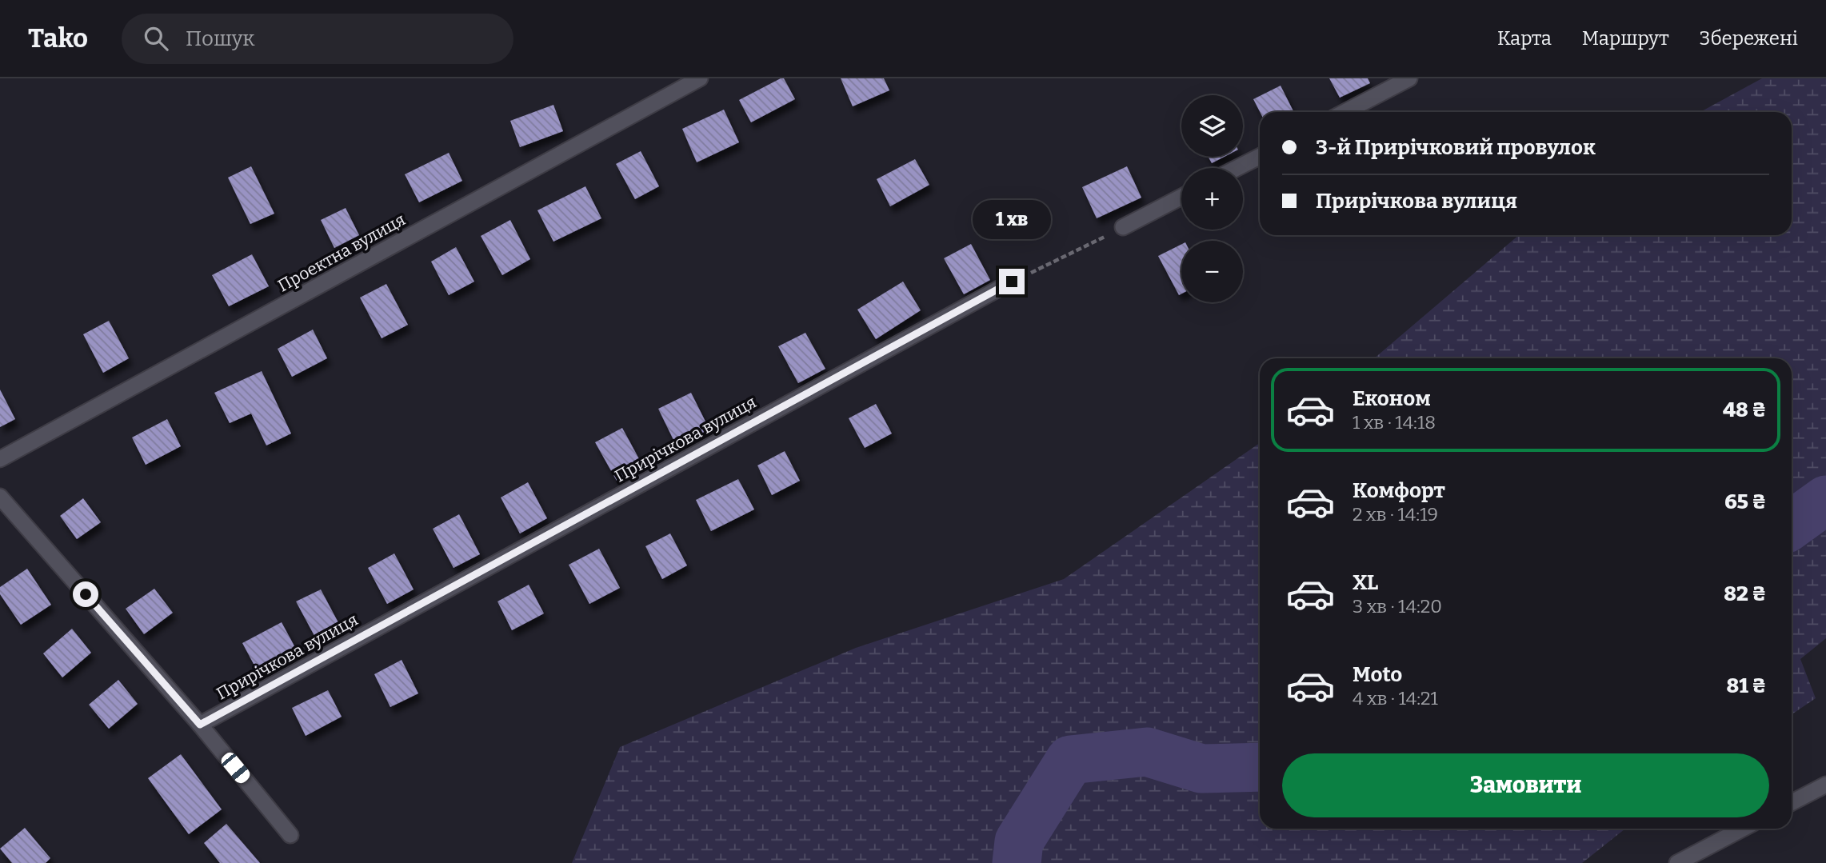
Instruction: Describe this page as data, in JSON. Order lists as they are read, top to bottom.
{
  "streets": {
    "street": ["Проектна вулиця", "Прирічкова вулиця"]
  },
  "page": {
    "header": "Tako",
    "search": "Пошук",
    "nav": ["Карта", "Маршрут", "Збережені"],
    "map_buttons": ["+", "−"],
    "banner": ["3-й Прирічковий провулок", "Прирічкова вулиця"],
    "bubble": "1 хв",
    "list": [
      {
        "name": "Економ",
        "note": "1 хв · 14:18",
        "value": "48 ₴"
      },
      {
        "name": "Комфорт",
        "note": "2 хв · 14:19",
        "value": "65 ₴"
      },
      {
        "name": "XL",
        "note": "3 хв · 14:20",
        "value": "82 ₴"
      },
      {
        "name": "Moto",
        "note": "4 хв · 14:21",
        "value": "81 ₴"
      }
    ],
    "buttons": "Замовити"
  }
}
